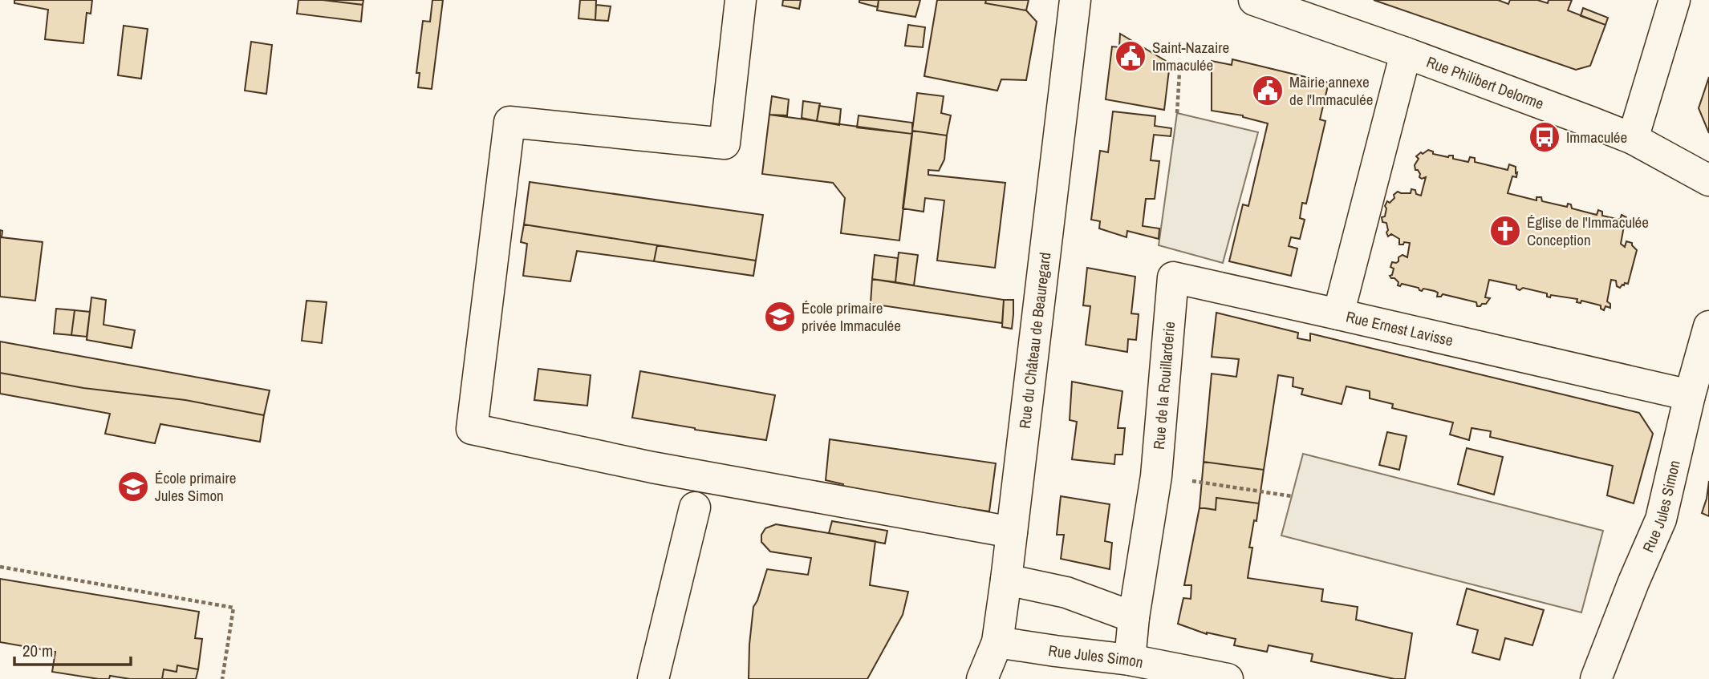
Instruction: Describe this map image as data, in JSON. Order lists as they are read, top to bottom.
{
  "streets": {
    "street": [
      "Rue Philibert Delorme",
      "Rue Ernest Lavisse",
      "Rue du Château de Beauregard",
      "Rue de la Rouillarderie",
      "Rue Jules Simon"
    ]
  },
  "crossings": [
    ["Rue Philibert Delorme", "Rue Ernest Lavisse"],
    ["Rue Ernest Lavisse", "Rue de la Rouillarderie"],
    ["Rue Ernest Lavisse", "Rue Jules Simon"],
    ["Rue du Château de Beauregard", "Rue Jules Simon"],
    ["Rue de la Rouillarderie", "Rue Jules Simon"]
  ],
  "places": {
    "public building": ["Saint-Nazaire Immaculée", "Mairie annexe de l'Immaculée"],
    "bus stop": ["Immaculée"],
    "church": ["Église de l'Immaculée Conception"],
    "school or university": ["École primaire privée Immaculée", "École primaire Jules Simon"]
  },
  "scale_bar": "20 m"
}
